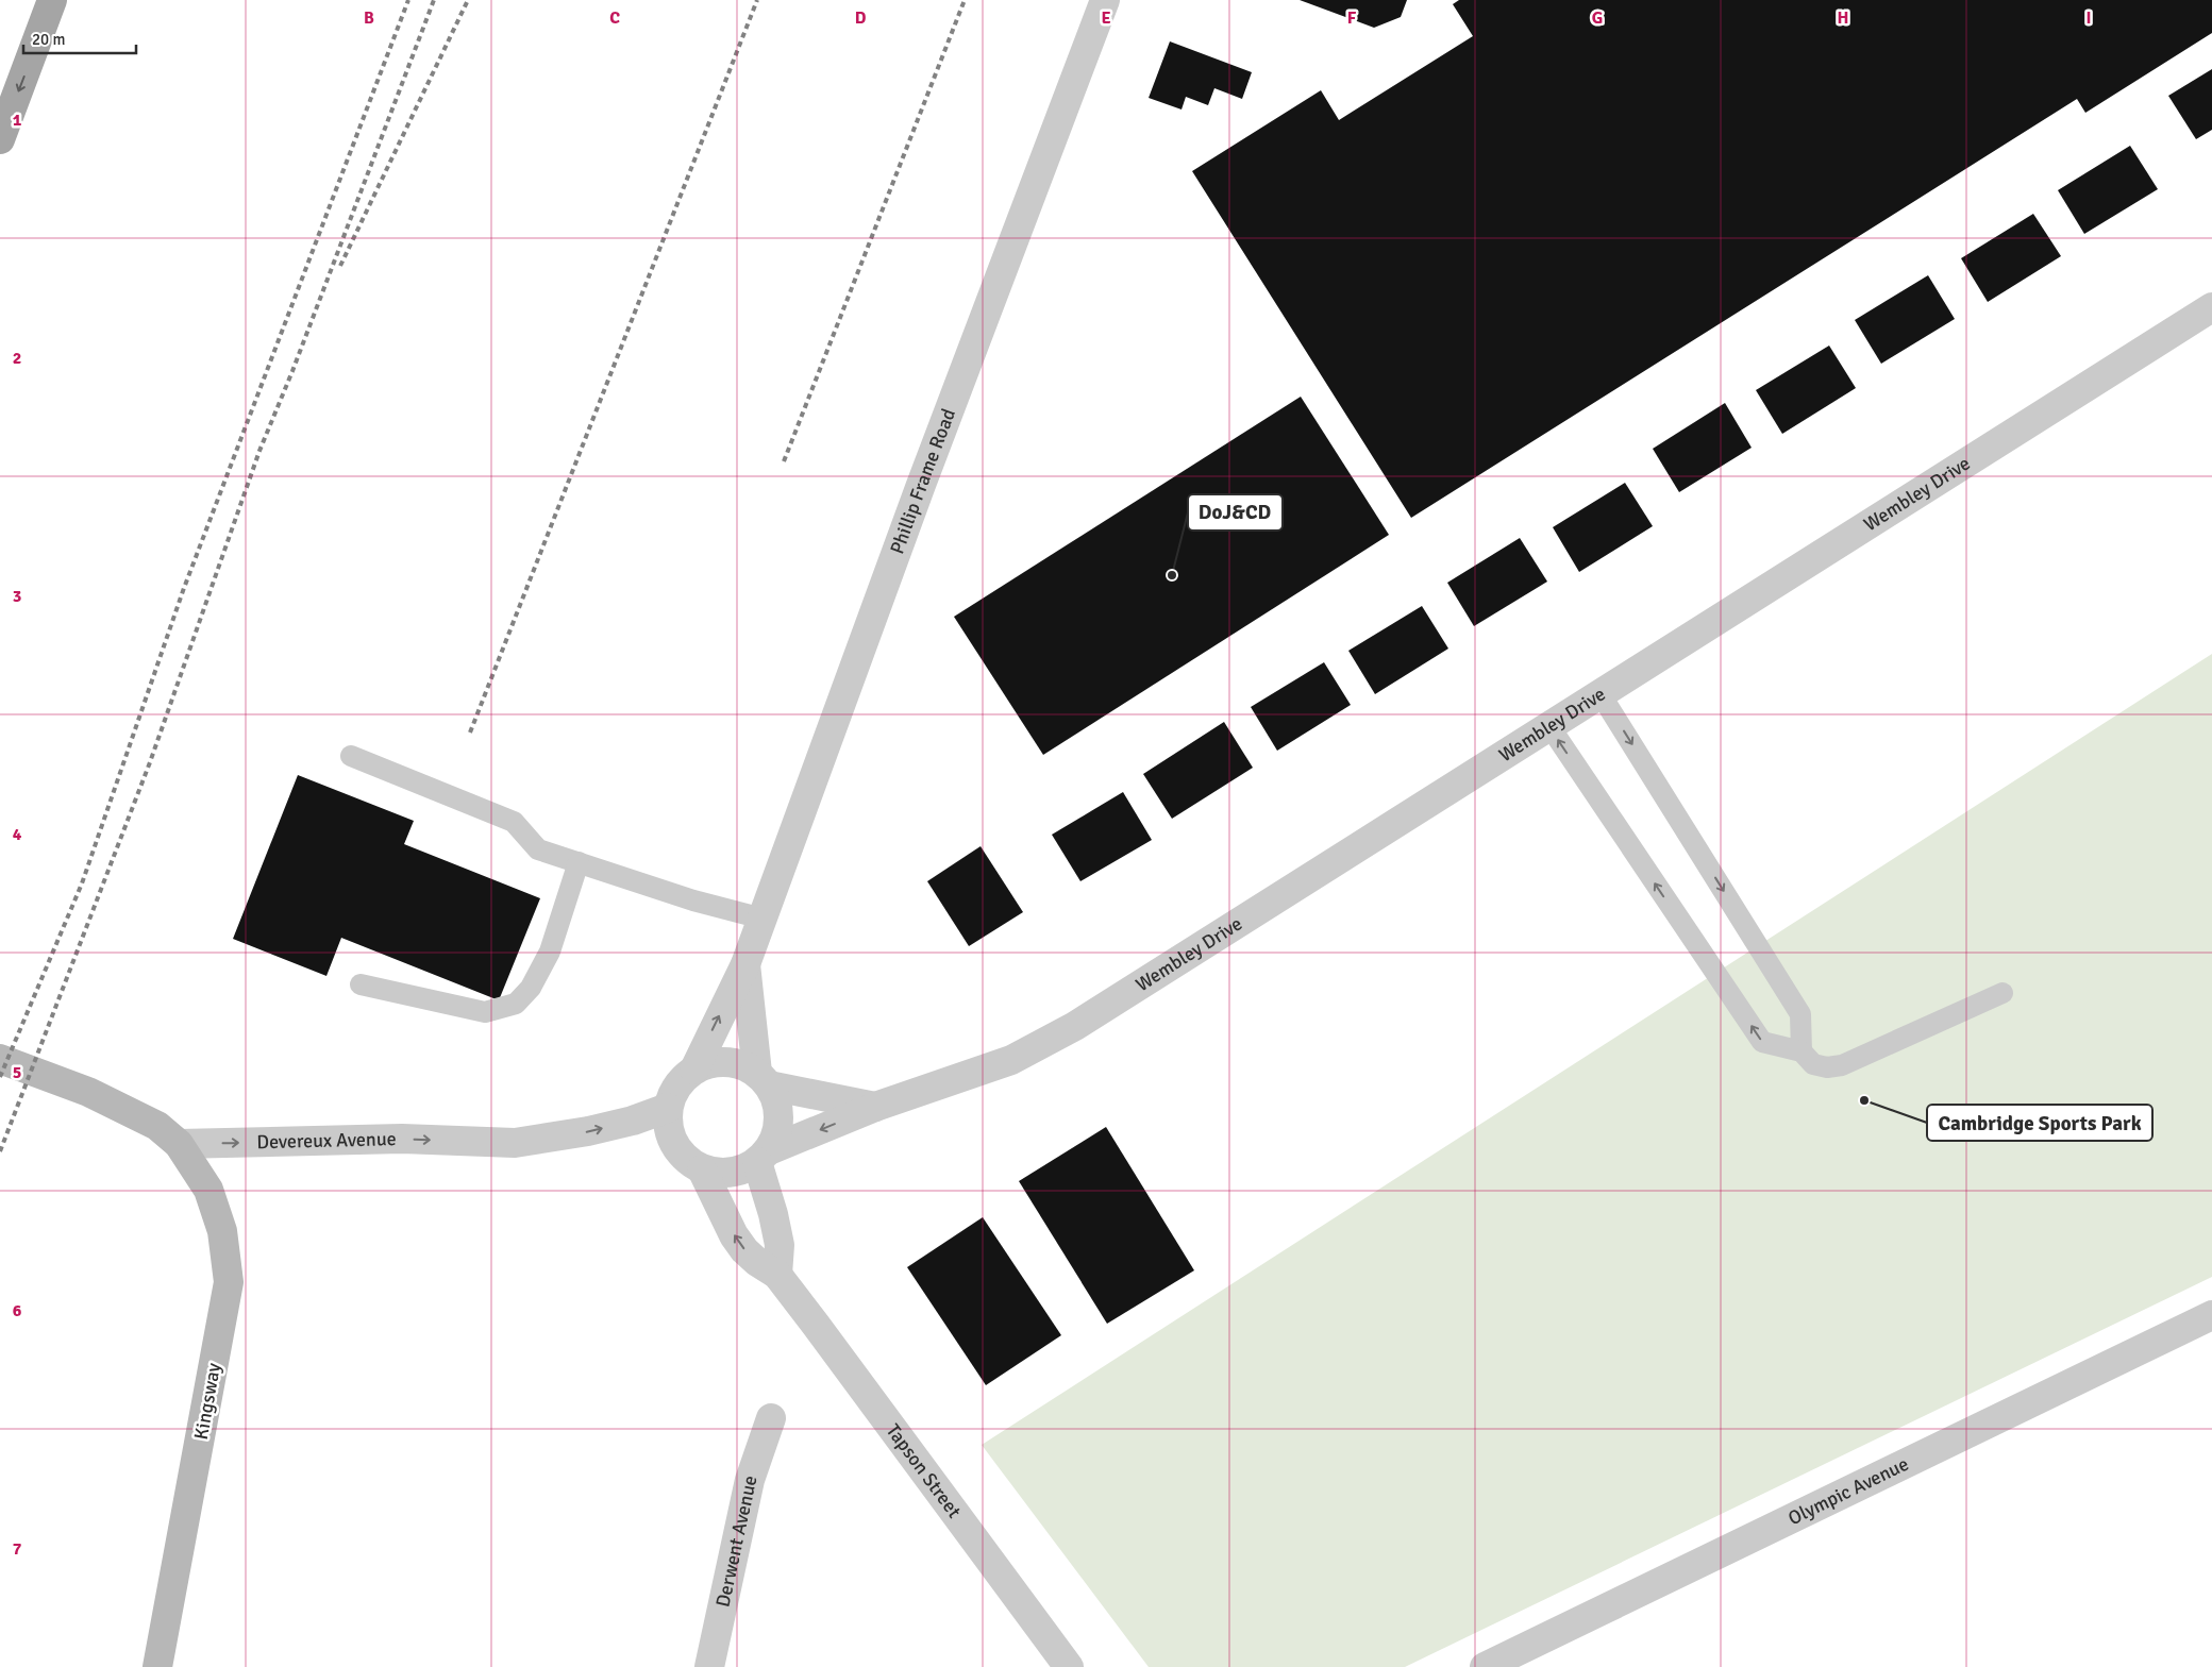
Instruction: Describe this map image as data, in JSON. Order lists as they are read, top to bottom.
{
  "streets": {
    "main road": ["Kingsway"],
    "street": [
      "Phillip Frame Road",
      "Wembley Drive",
      "Devereux Avenue",
      "Tapson Street",
      "Olympic Avenue",
      "Derwent Avenue"
    ]
  },
  "crossings": [
    ["Phillip Frame Road", "Wembley Drive"],
    ["Phillip Frame Road", "Devereux Avenue"],
    ["Phillip Frame Road", "Tapson Street"],
    ["Wembley Drive", "Devereux Avenue"],
    ["Wembley Drive", "Tapson Street"],
    ["Devereux Avenue", "Kingsway"],
    ["Devereux Avenue", "Tapson Street"]
  ],
  "one_way": ["Devereux Avenue"],
  "places": ["DoJ&CD", "Cambridge Sports Park"],
  "scale_bar": "20 m",
  "grid": {
    "columns": [
      "B",
      "C",
      "D",
      "E",
      "F",
      "G",
      "H",
      "I"
    ],
    "rows": [
      "1",
      "2",
      "3",
      "4",
      "5",
      "6",
      "7"
    ]
  }
}
